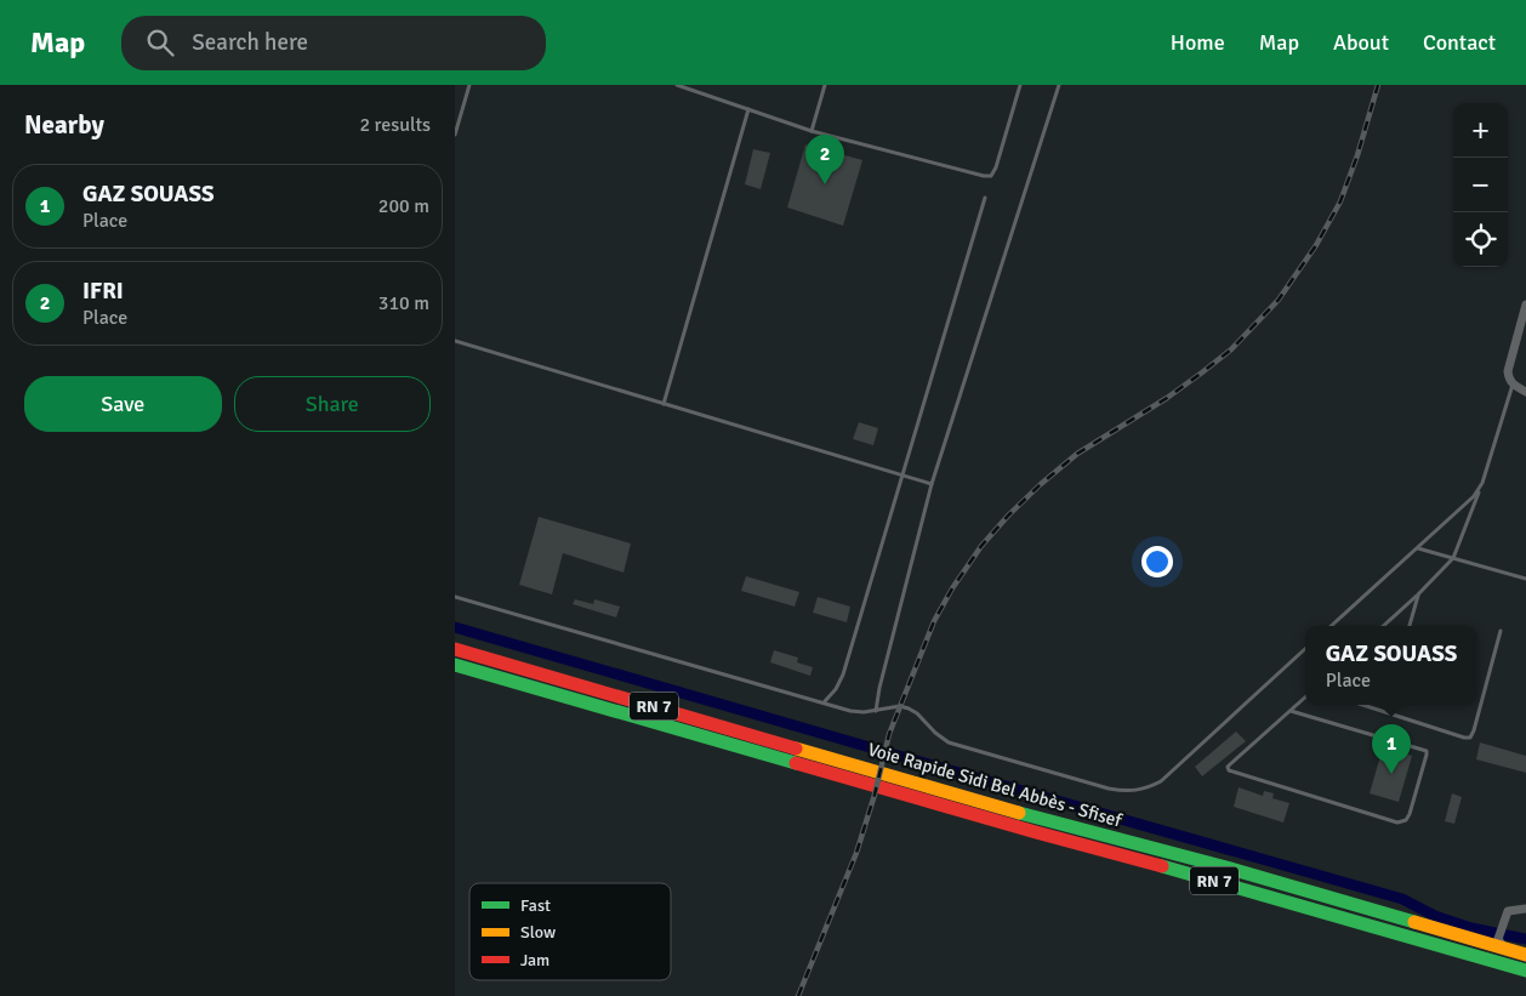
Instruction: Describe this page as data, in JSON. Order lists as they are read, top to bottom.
{
  "streets": {
    "highway": ["RN 7", "Voie Rapide Sidi Bel Abbès - Sfisef"]
  },
  "legend": ["Fast", "Slow", "Jam"],
  "page": {
    "header": "Map",
    "search": "Search here",
    "nav": [
      "Home",
      "Map",
      "About",
      "Contact"
    ],
    "heading": ["Nearby", "2 results"],
    "map_buttons": ["+", "−"],
    "pins": ["2", "1"],
    "list": [
      {
        "mark": "1",
        "name": "GAZ SOUASS",
        "note": "Place",
        "value": "200 m"
      },
      {
        "mark": "2",
        "name": "IFRI",
        "note": "Place",
        "value": "310 m"
      }
    ],
    "buttons": ["Save", "Share"],
    "popup": ["GAZ SOUASS", "Place"]
  }
}
